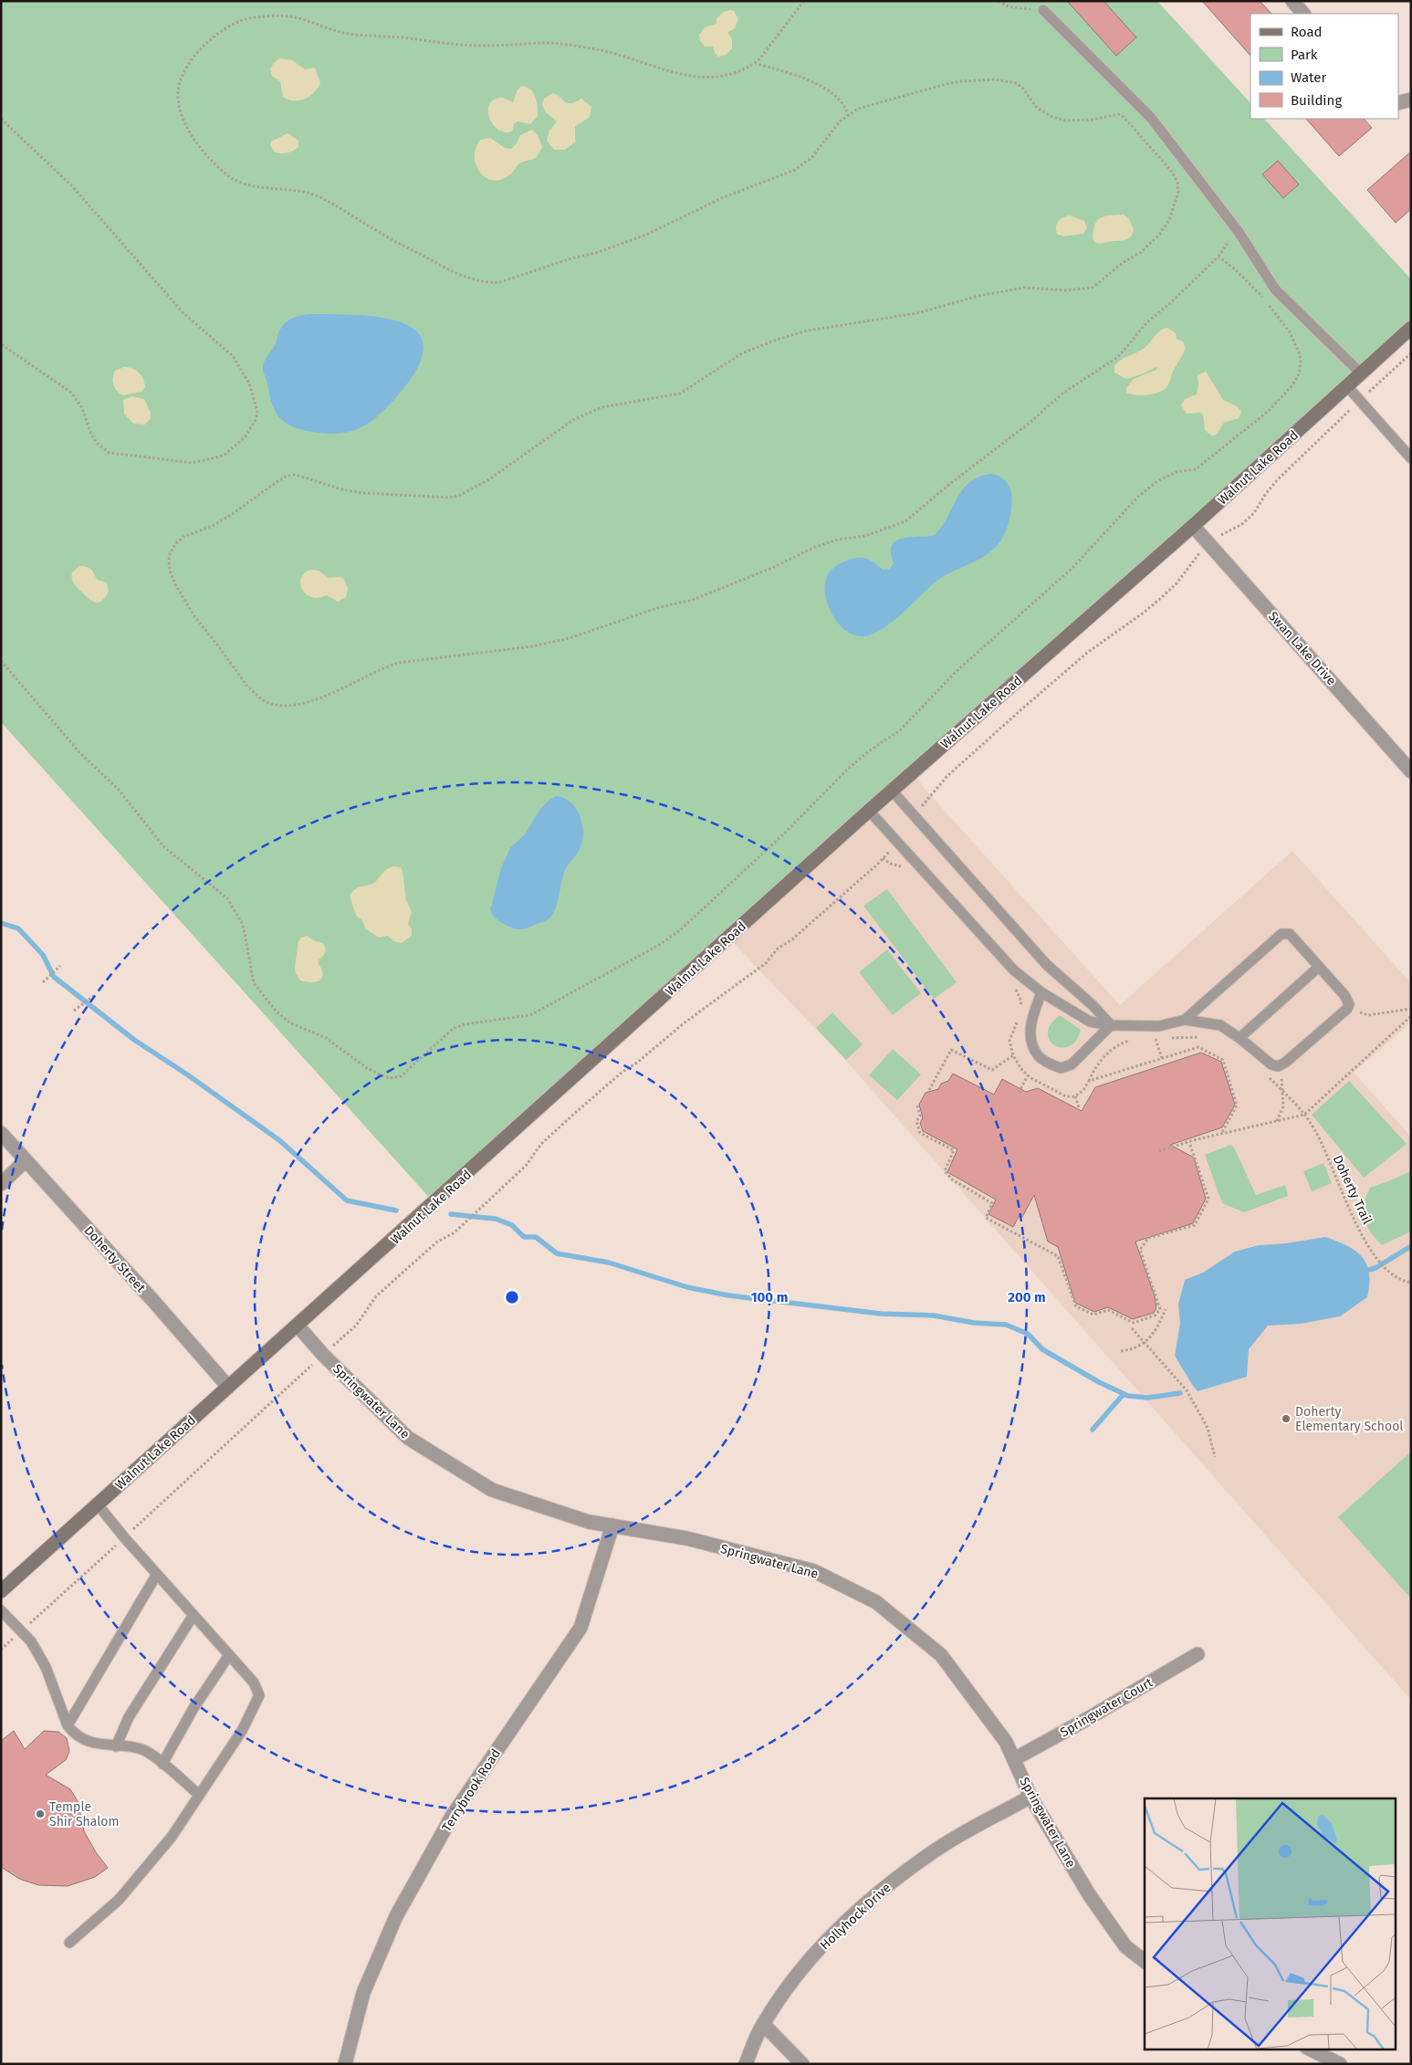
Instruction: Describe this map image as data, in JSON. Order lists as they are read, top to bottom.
{
  "streets": {
    "street": [
      "Walnut Lake Road",
      "Swan Lake Drive",
      "Doherty Street",
      "Springwater Lane",
      "Springwater Court",
      "Terrybrook Road",
      "Hollyhock Drive"
    ],
    "path": ["Doherty Trail"]
  },
  "crossings": [
    ["Walnut Lake Road", "Swan Lake Drive"],
    ["Walnut Lake Road", "Doherty Street"],
    ["Walnut Lake Road", "Springwater Lane"],
    ["Springwater Lane", "Springwater Court"],
    ["Springwater Lane", "Terrybrook Road"],
    ["Springwater Lane", "Hollyhock Drive"]
  ],
  "places": ["Doherty Elementary School", "Temple Shir Shalom"],
  "legend": [
    "Road",
    "Park",
    "Water",
    "Building"
  ],
  "rings": ["100 m", "200 m"]
}
